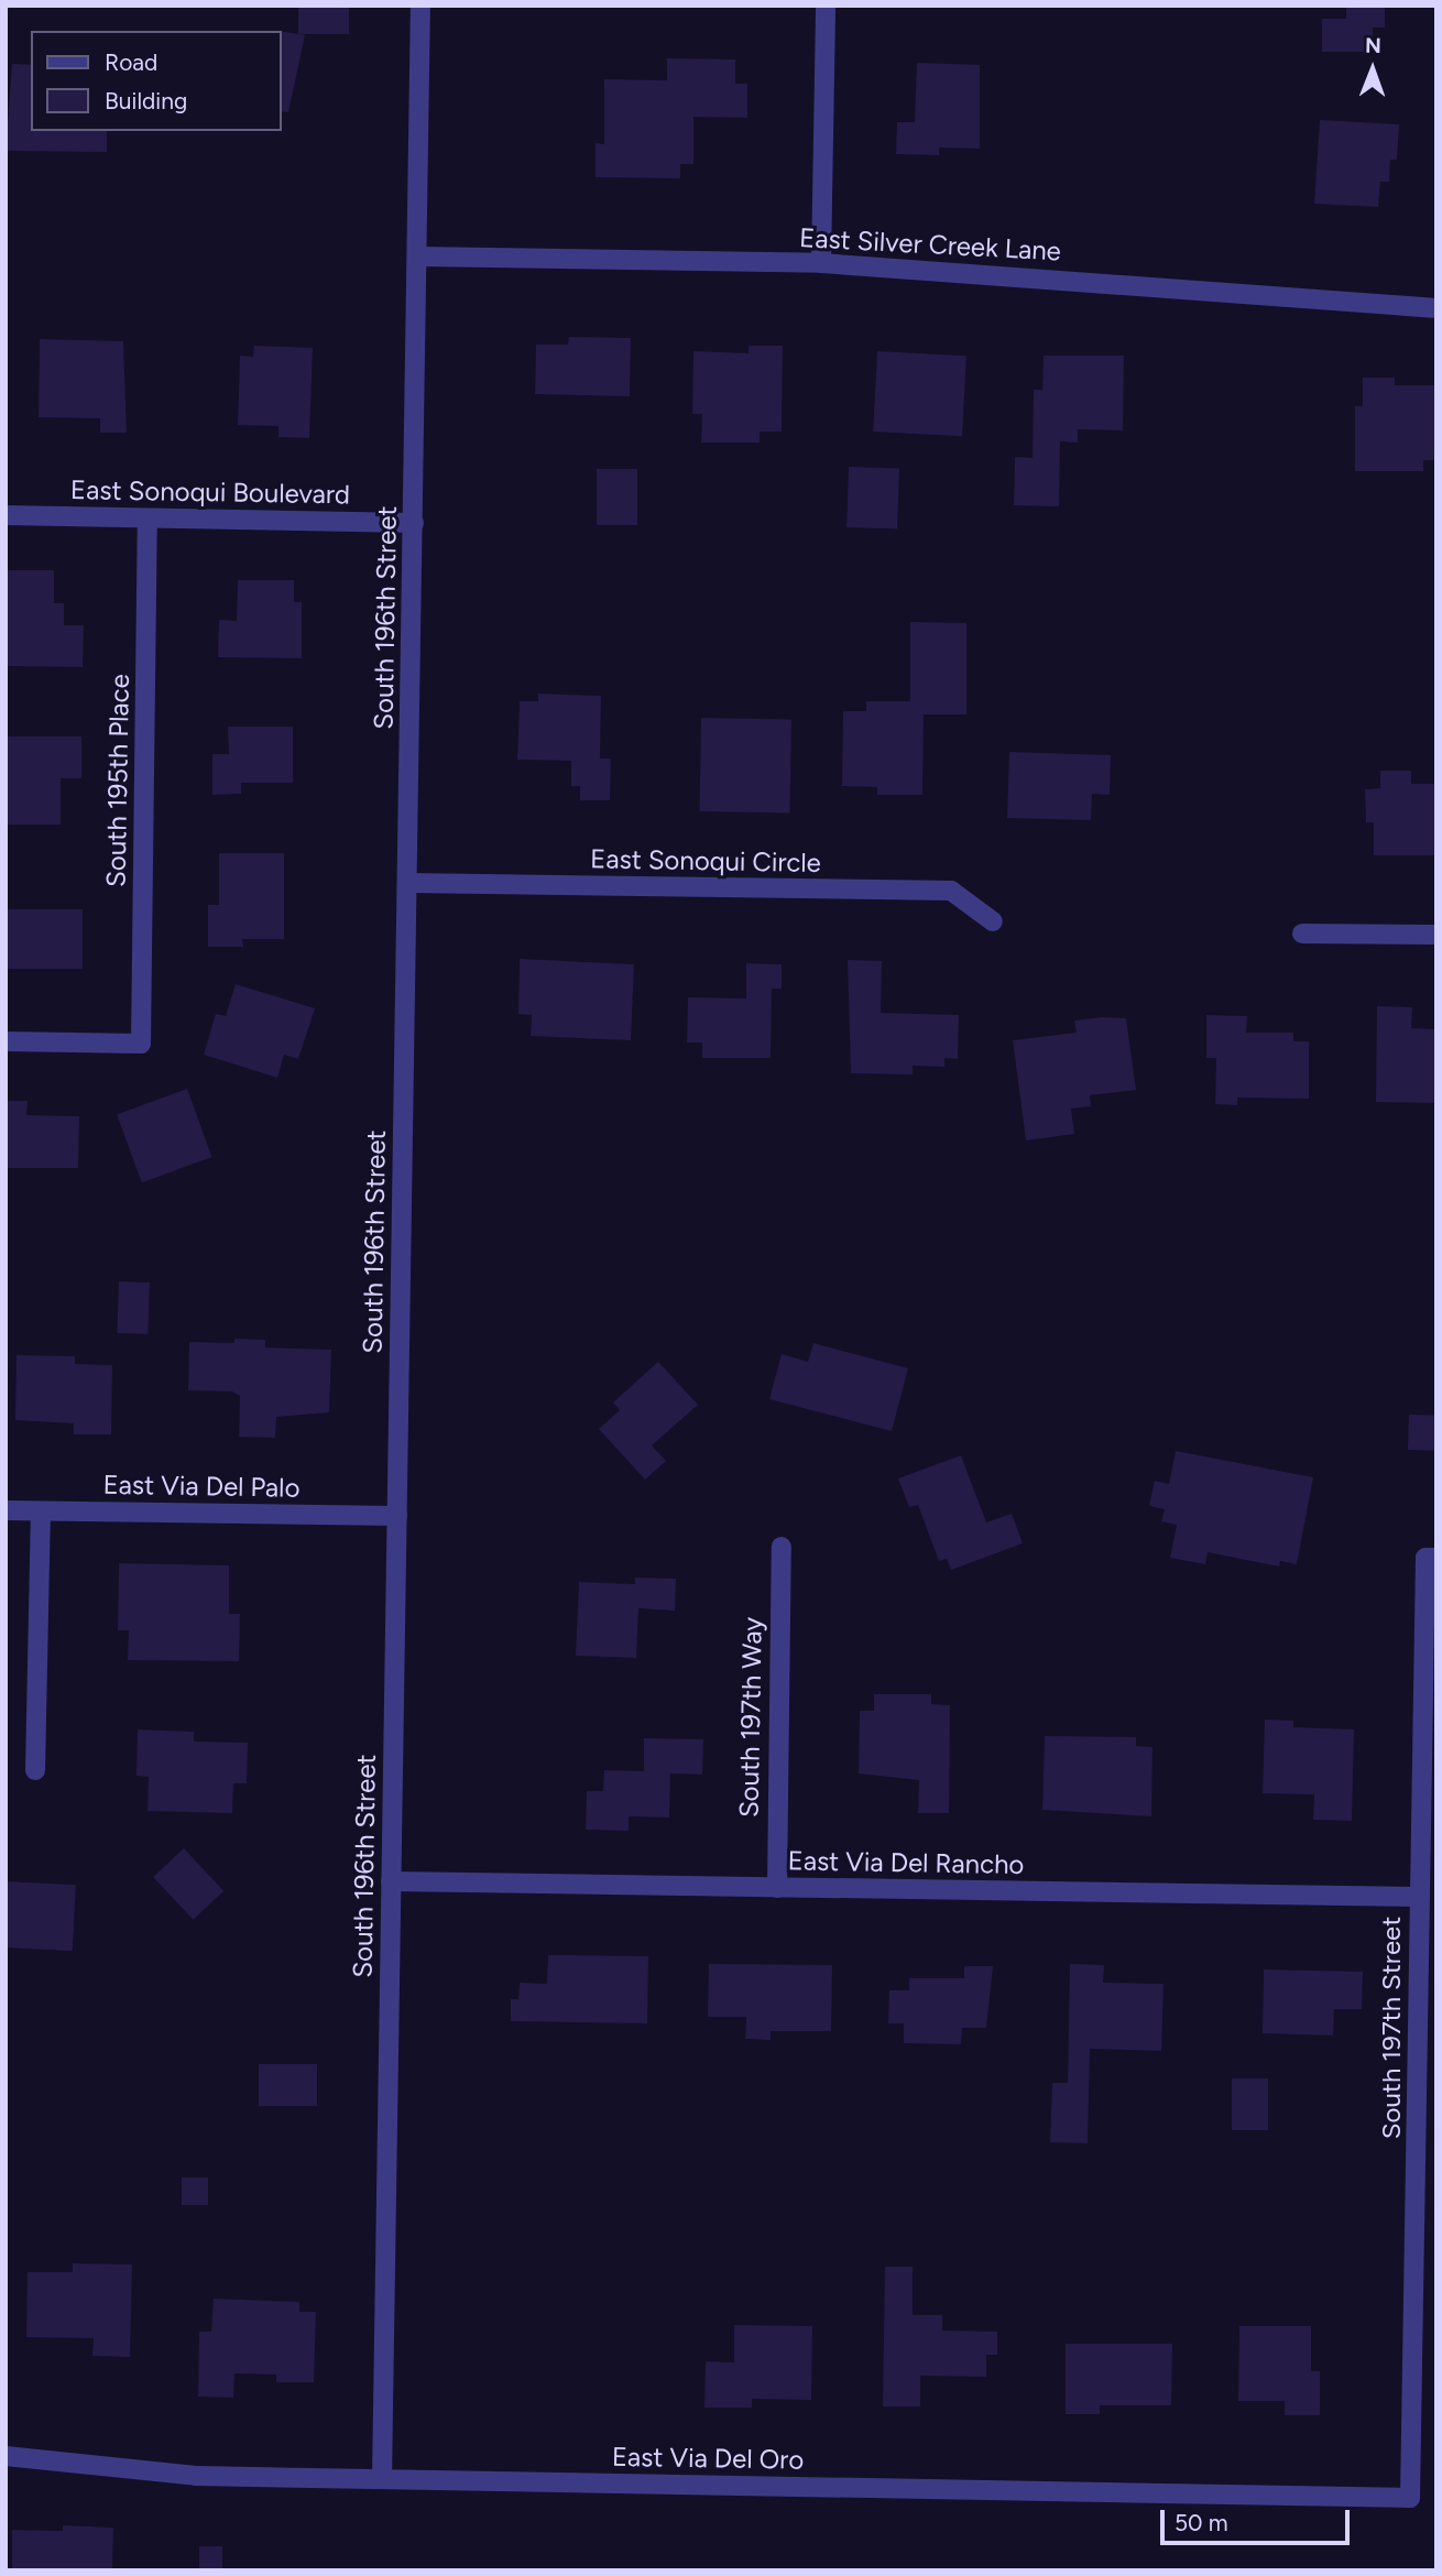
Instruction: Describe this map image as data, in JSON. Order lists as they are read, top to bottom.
{
  "streets": {
    "street": [
      "East Silver Creek Lane",
      "East Sonoqui Boulevard",
      "South 196th Street",
      "South 195th Place",
      "East Sonoqui Circle",
      "East Via Del Palo",
      "South 197th Way",
      "East Via Del Rancho",
      "South 197th Street",
      "East Via Del Oro"
    ]
  },
  "crossings": [
    ["East Silver Creek Lane", "South 196th Street"],
    ["East Sonoqui Boulevard", "South 196th Street"],
    ["East Sonoqui Boulevard", "South 195th Place"],
    ["South 196th Street", "East Sonoqui Circle"],
    ["South 196th Street", "East Via Del Palo"],
    ["South 196th Street", "East Via Del Rancho"],
    ["South 196th Street", "East Via Del Oro"],
    ["South 197th Way", "East Via Del Rancho"],
    ["East Via Del Rancho", "South 197th Street"],
    ["South 197th Street", "East Via Del Oro"]
  ],
  "legend": ["Road", "Building"],
  "scale_bar": "50 m",
  "north": "top"
}
